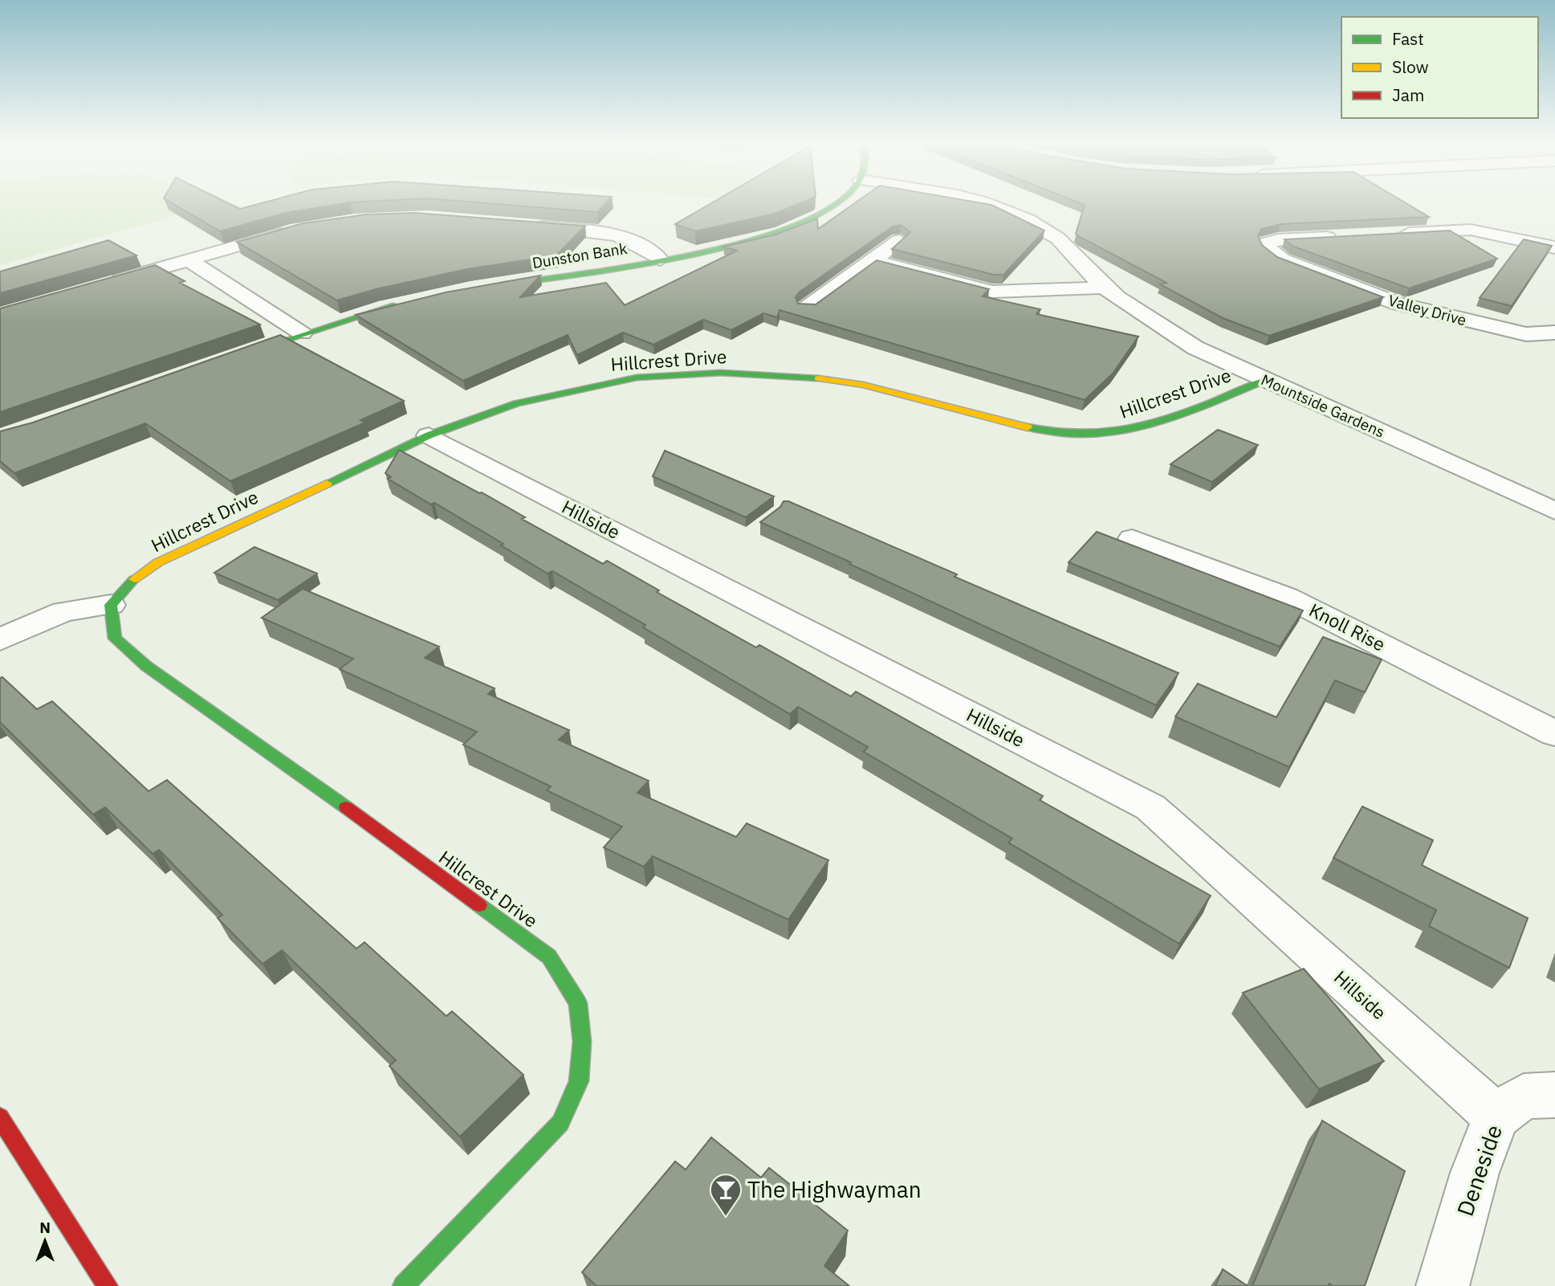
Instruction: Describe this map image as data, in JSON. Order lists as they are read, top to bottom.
{
  "streets": {
    "street": [
      "Dunston Bank",
      "Valley Drive",
      "Hillcrest Drive",
      "Mountside Gardens",
      "Hillside",
      "Knoll Rise",
      "Deneside"
    ]
  },
  "crossings": [
    ["Hillcrest Drive", "Mountside Gardens"],
    ["Hillcrest Drive", "Hillside"],
    ["Hillside", "Deneside"]
  ],
  "places": {
    "bar": ["The Highwayman"]
  },
  "legend": ["Fast", "Slow", "Jam"],
  "north": "top"
}
